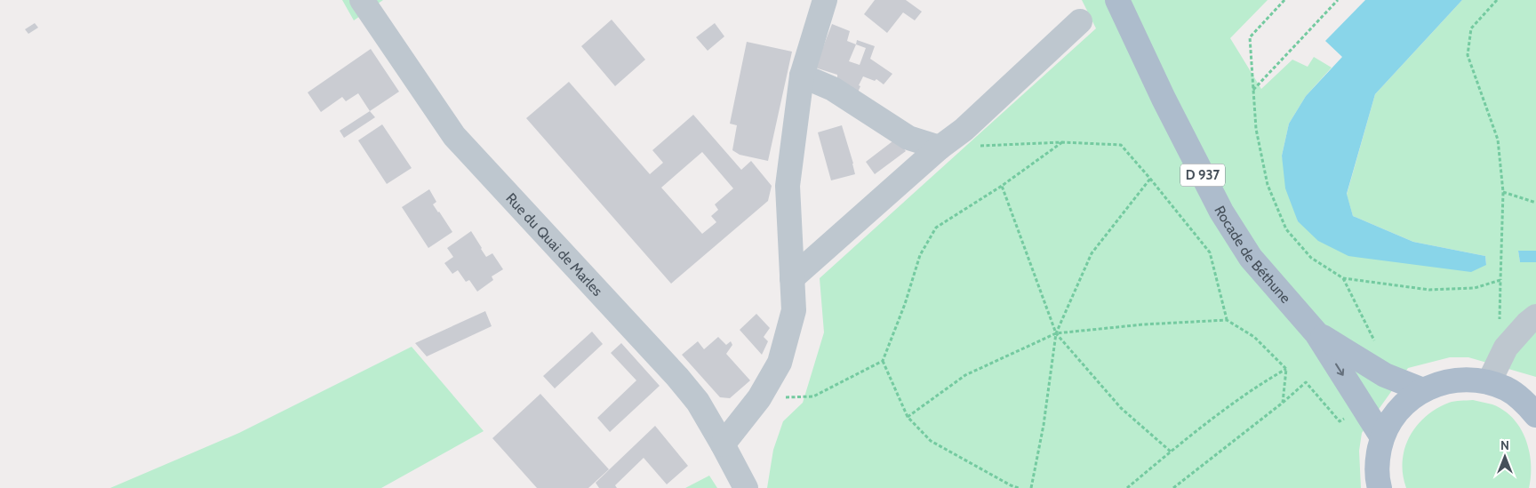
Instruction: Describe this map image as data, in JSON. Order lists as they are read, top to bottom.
{
  "streets": {
    "main road": ["D 937", "Rocade de Béthune"],
    "street": ["Rue du Quai de Marles"]
  },
  "north": "top"
}
